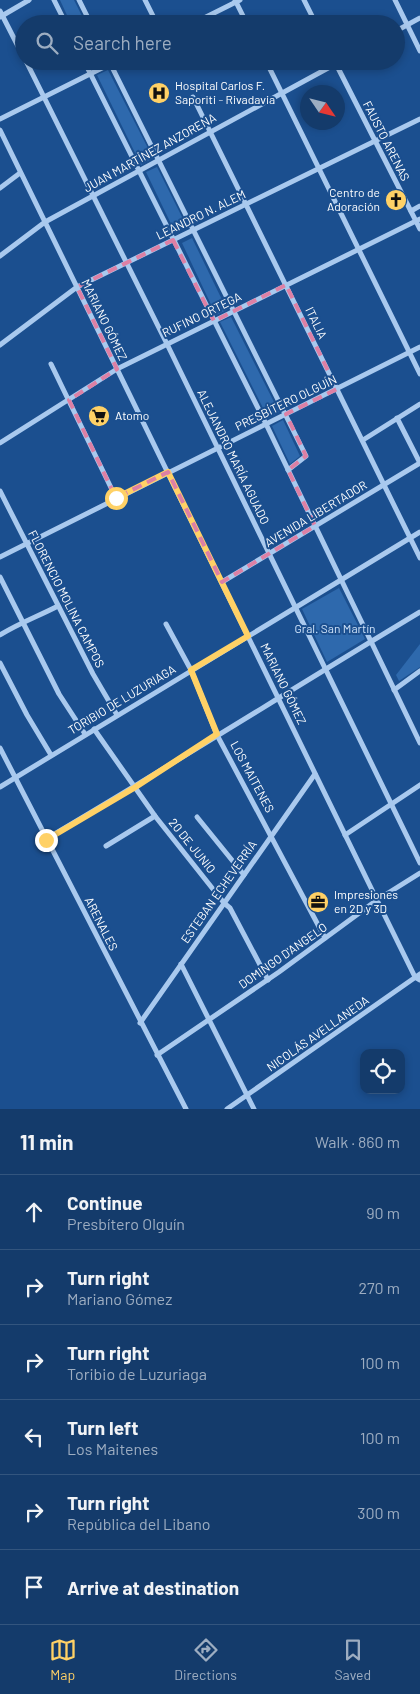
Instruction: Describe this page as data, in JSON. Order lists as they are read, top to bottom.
{
  "streets": {
    "street": [
      "FAUSTO ARENAS",
      "JUAN MARTÍNEZ ANZORENA",
      "LEANDRO N. ALEM",
      "RUFINO ORTEGA",
      "MARIANO GÓMEZ",
      "ITALIA",
      "PRESBÍTERO OLGUÍN",
      "ALEJANDRO MARÍA AGUADO",
      "AVENIDA LIBERTADOR",
      "FLORENCIO MOLINA CAMPOS",
      "TORIBIO DE LUZURIAGA",
      "LOS MAITENES",
      "20 DE JUNIO",
      "ESTEBAN ECHEVERRÍA",
      "ARENALES",
      "DOMINGO D'ANGELO",
      "NICOLÁS AVELLANEDA"
    ]
  },
  "crossings": [
    ["FAUSTO ARENAS", "LEANDRO N. ALEM"],
    ["FAUSTO ARENAS", "RUFINO ORTEGA"],
    ["JUAN MARTÍNEZ ANZORENA", "MARIANO GÓMEZ"],
    ["JUAN MARTÍNEZ ANZORENA", "ITALIA"],
    ["JUAN MARTÍNEZ ANZORENA", "ALEJANDRO MARÍA AGUADO"],
    ["LEANDRO N. ALEM", "MARIANO GÓMEZ"],
    ["LEANDRO N. ALEM", "ITALIA"],
    ["LEANDRO N. ALEM", "ALEJANDRO MARÍA AGUADO"],
    ["RUFINO ORTEGA", "MARIANO GÓMEZ"],
    ["RUFINO ORTEGA", "ITALIA"],
    ["RUFINO ORTEGA", "ALEJANDRO MARÍA AGUADO"],
    ["MARIANO GÓMEZ", "PRESBÍTERO OLGUÍN"],
    ["MARIANO GÓMEZ", "AVENIDA LIBERTADOR"],
    ["MARIANO GÓMEZ", "TORIBIO DE LUZURIAGA"],
    ["MARIANO GÓMEZ", "ESTEBAN ECHEVERRÍA"],
    ["MARIANO GÓMEZ", "DOMINGO D'ANGELO"],
    ["MARIANO GÓMEZ", "NICOLÁS AVELLANEDA"],
    ["ITALIA", "PRESBÍTERO OLGUÍN"],
    ["ITALIA", "AVENIDA LIBERTADOR"],
    ["ITALIA", "TORIBIO DE LUZURIAGA"],
    ["PRESBÍTERO OLGUÍN", "ALEJANDRO MARÍA AGUADO"],
    ["PRESBÍTERO OLGUÍN", "FLORENCIO MOLINA CAMPOS"],
    ["ALEJANDRO MARÍA AGUADO", "AVENIDA LIBERTADOR"],
    ["ALEJANDRO MARÍA AGUADO", "TORIBIO DE LUZURIAGA"],
    ["FLORENCIO MOLINA CAMPOS", "TORIBIO DE LUZURIAGA"],
    ["TORIBIO DE LUZURIAGA", "LOS MAITENES"],
    ["TORIBIO DE LUZURIAGA", "20 DE JUNIO"],
    ["TORIBIO DE LUZURIAGA", "ARENALES"],
    ["LOS MAITENES", "ESTEBAN ECHEVERRÍA"],
    ["LOS MAITENES", "DOMINGO D'ANGELO"],
    ["20 DE JUNIO", "ESTEBAN ECHEVERRÍA"],
    ["20 DE JUNIO", "DOMINGO D'ANGELO"],
    ["ESTEBAN ECHEVERRÍA", "ARENALES"],
    ["ARENALES", "DOMINGO D'ANGELO"]
  ],
  "parks": ["Gral. San Martín"],
  "places": {
    "hospital": ["Hospital Carlos F. Saporiti - Rivadavia"],
    "church": ["Centro de Adoración"],
    "supermarket": ["Atomo"],
    "office": ["Impresiones en 2D y 3D"]
  },
  "north": "bottom right",
  "page": {
    "search": "Search here",
    "heading": ["11 min", "Walk · 860 m"],
    "list": [
      ["Continue", "Presbítero Olguín", "90 m"],
      ["Turn right", "Mariano Gómez", "270 m"],
      ["Turn right", "Toribio de Luzuriaga", "100 m"],
      ["Turn left", "Los Maitenes", "100 m"],
      ["Turn right", "República del Libano", "300 m"],
      "Arrive at destination"
    ],
    "nav": ["Map", "Directions", "Saved"]
  }
}
